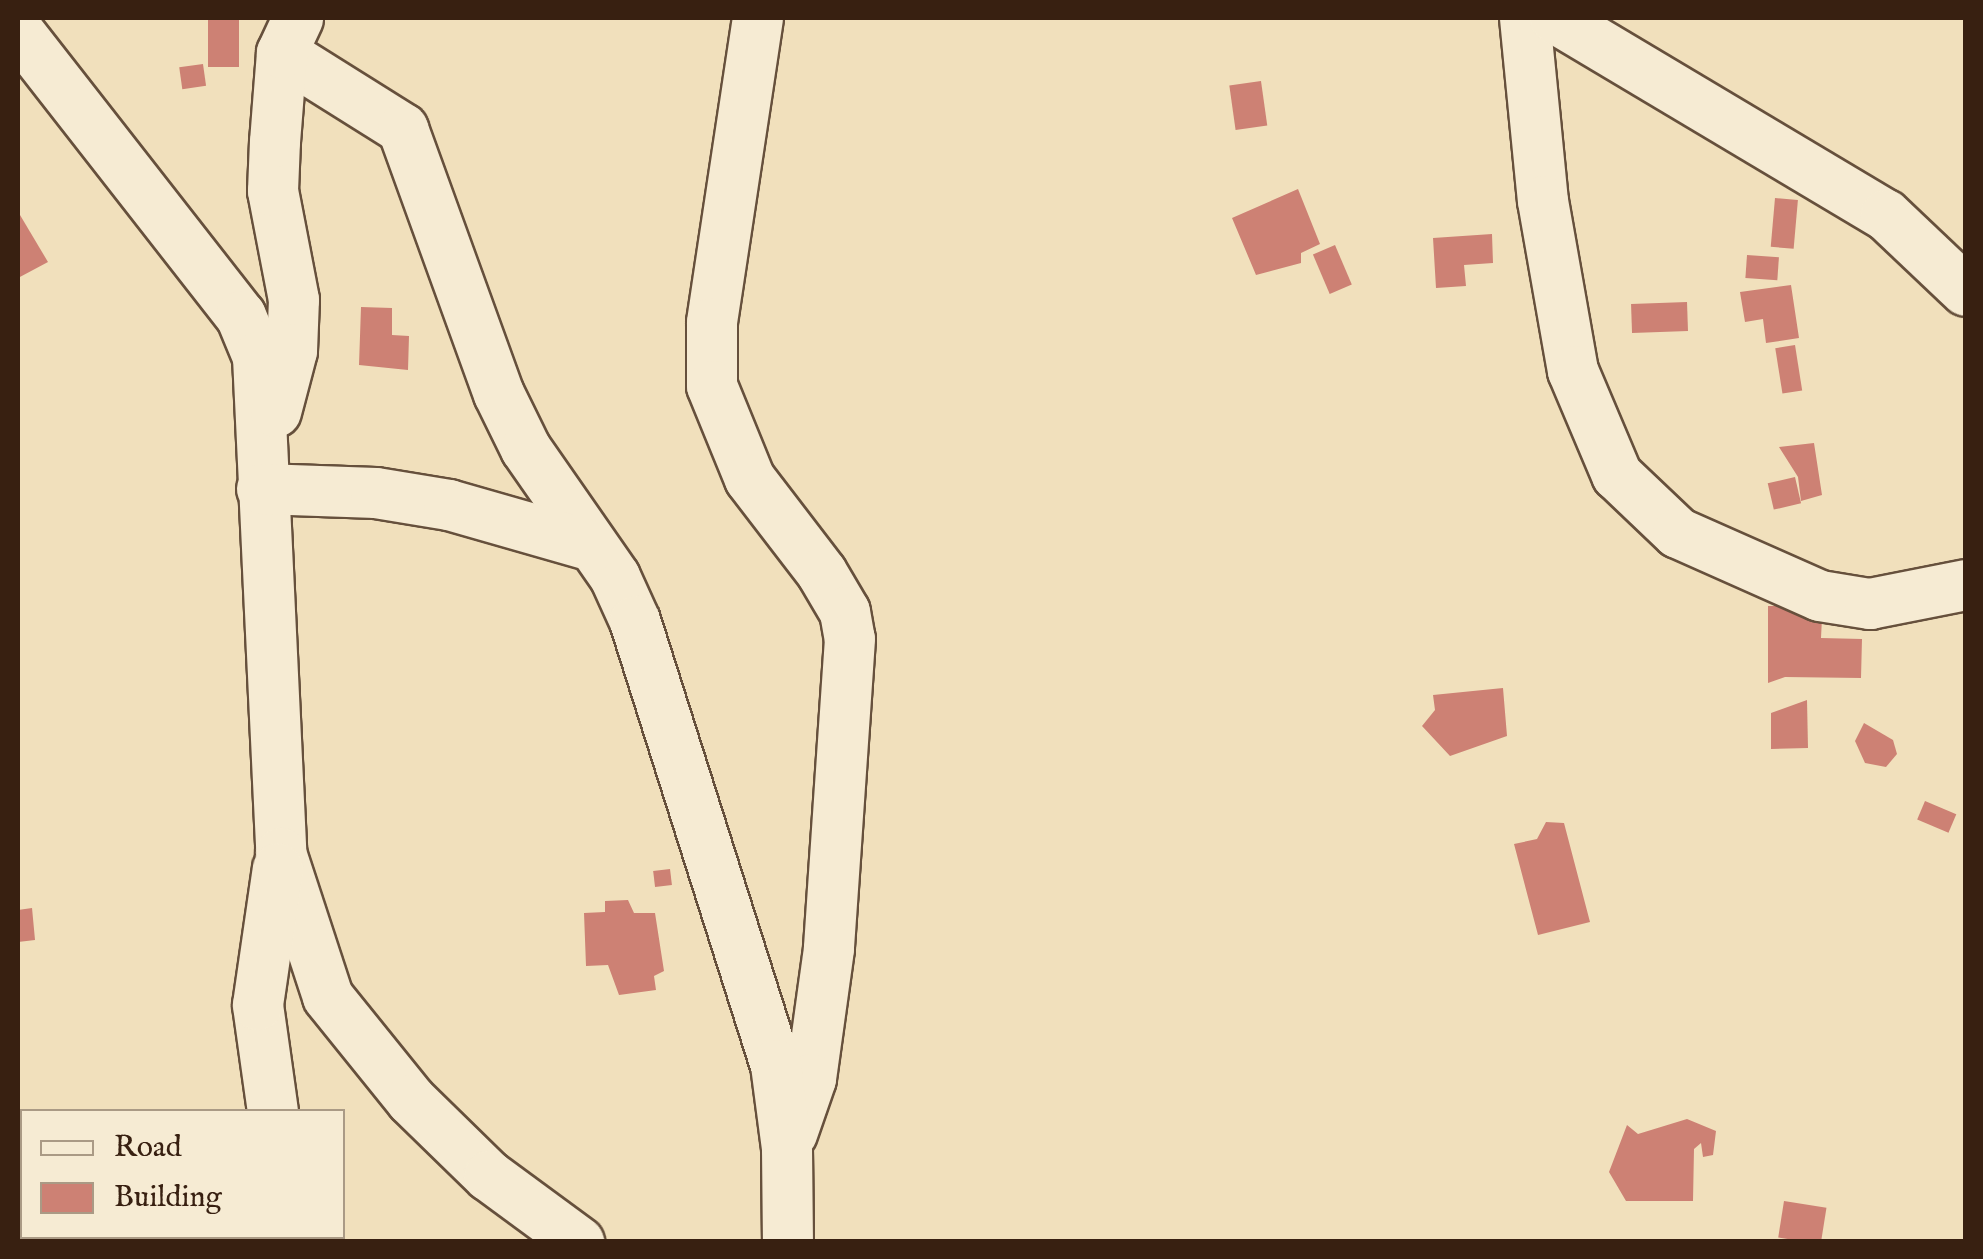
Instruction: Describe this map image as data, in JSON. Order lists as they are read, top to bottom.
{
  "legend": ["Road", "Building"]
}
